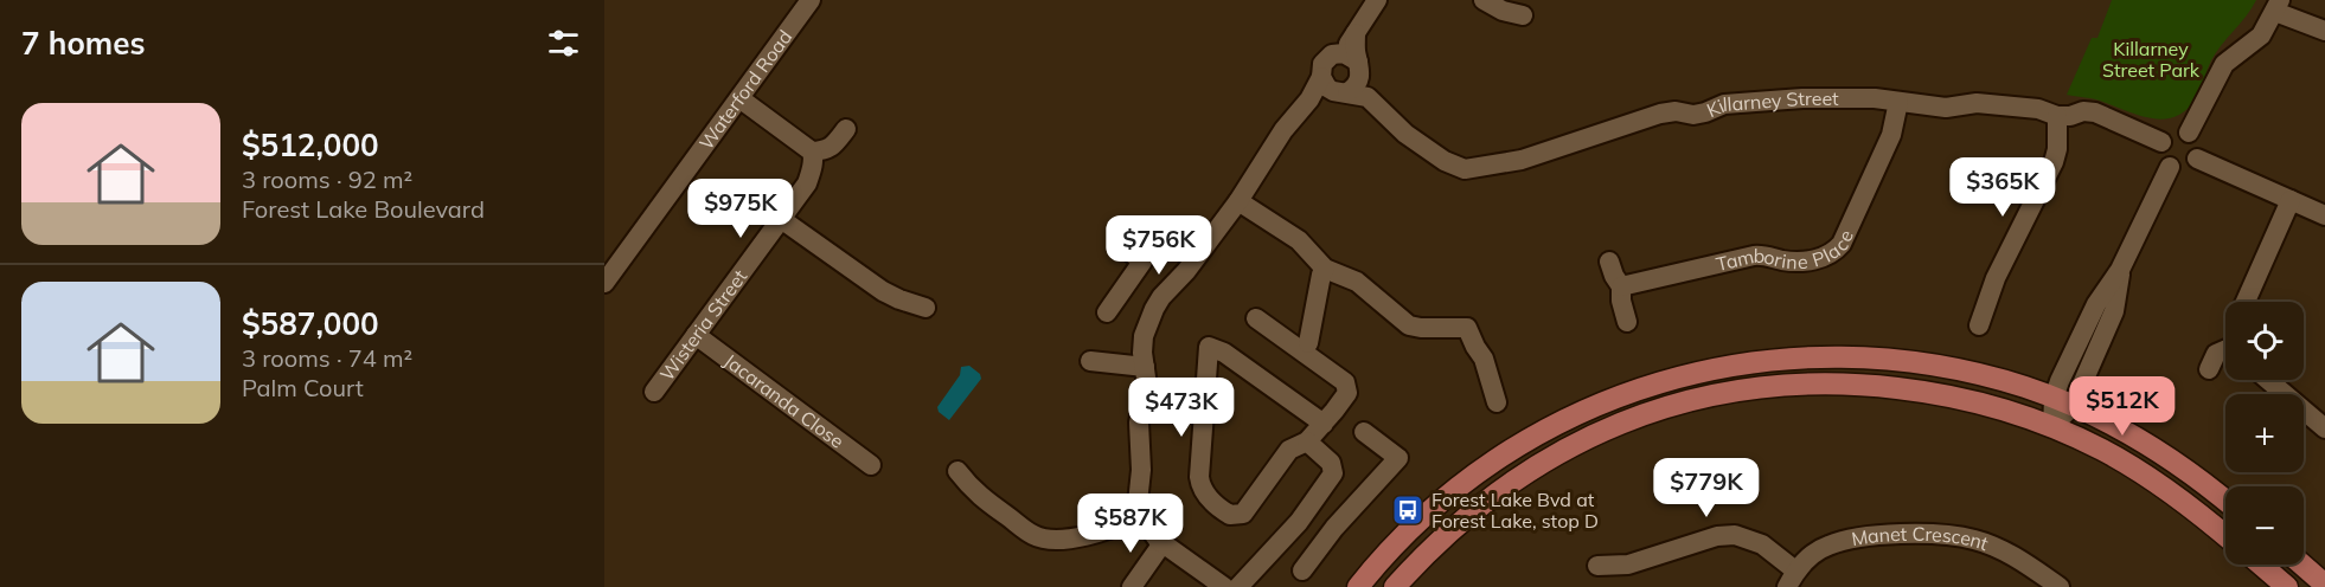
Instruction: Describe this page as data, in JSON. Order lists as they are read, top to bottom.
{
  "streets": {
    "street": [
      "Waterford Road",
      "Killarney Street",
      "Tamborine Place",
      "Wisteria Street",
      "Jacaranda Close",
      "Manet Crescent"
    ]
  },
  "crossings": [
    ["Killarney Street", "Tamborine Place"],
    ["Wisteria Street", "Jacaranda Close"]
  ],
  "parks": ["Killarney Street Park"],
  "places": {
    "bus stop": ["Forest Lake Bvd at Forest Lake, stop D"]
  },
  "page": {
    "heading": "7 homes",
    "list": [
      {
        "name": "$512,000",
        "note": "3 rooms · 92 m² · Forest Lake Boulevard"
      },
      {
        "name": "$587,000",
        "note": "3 rooms · 74 m² · Palm Court"
      }
    ],
    "price": [
      "$365K",
      "$975K",
      "$756K",
      "$512K",
      "$473K",
      "$779K",
      "$587K"
    ],
    "map_buttons": ["+", "−"]
  }
}
